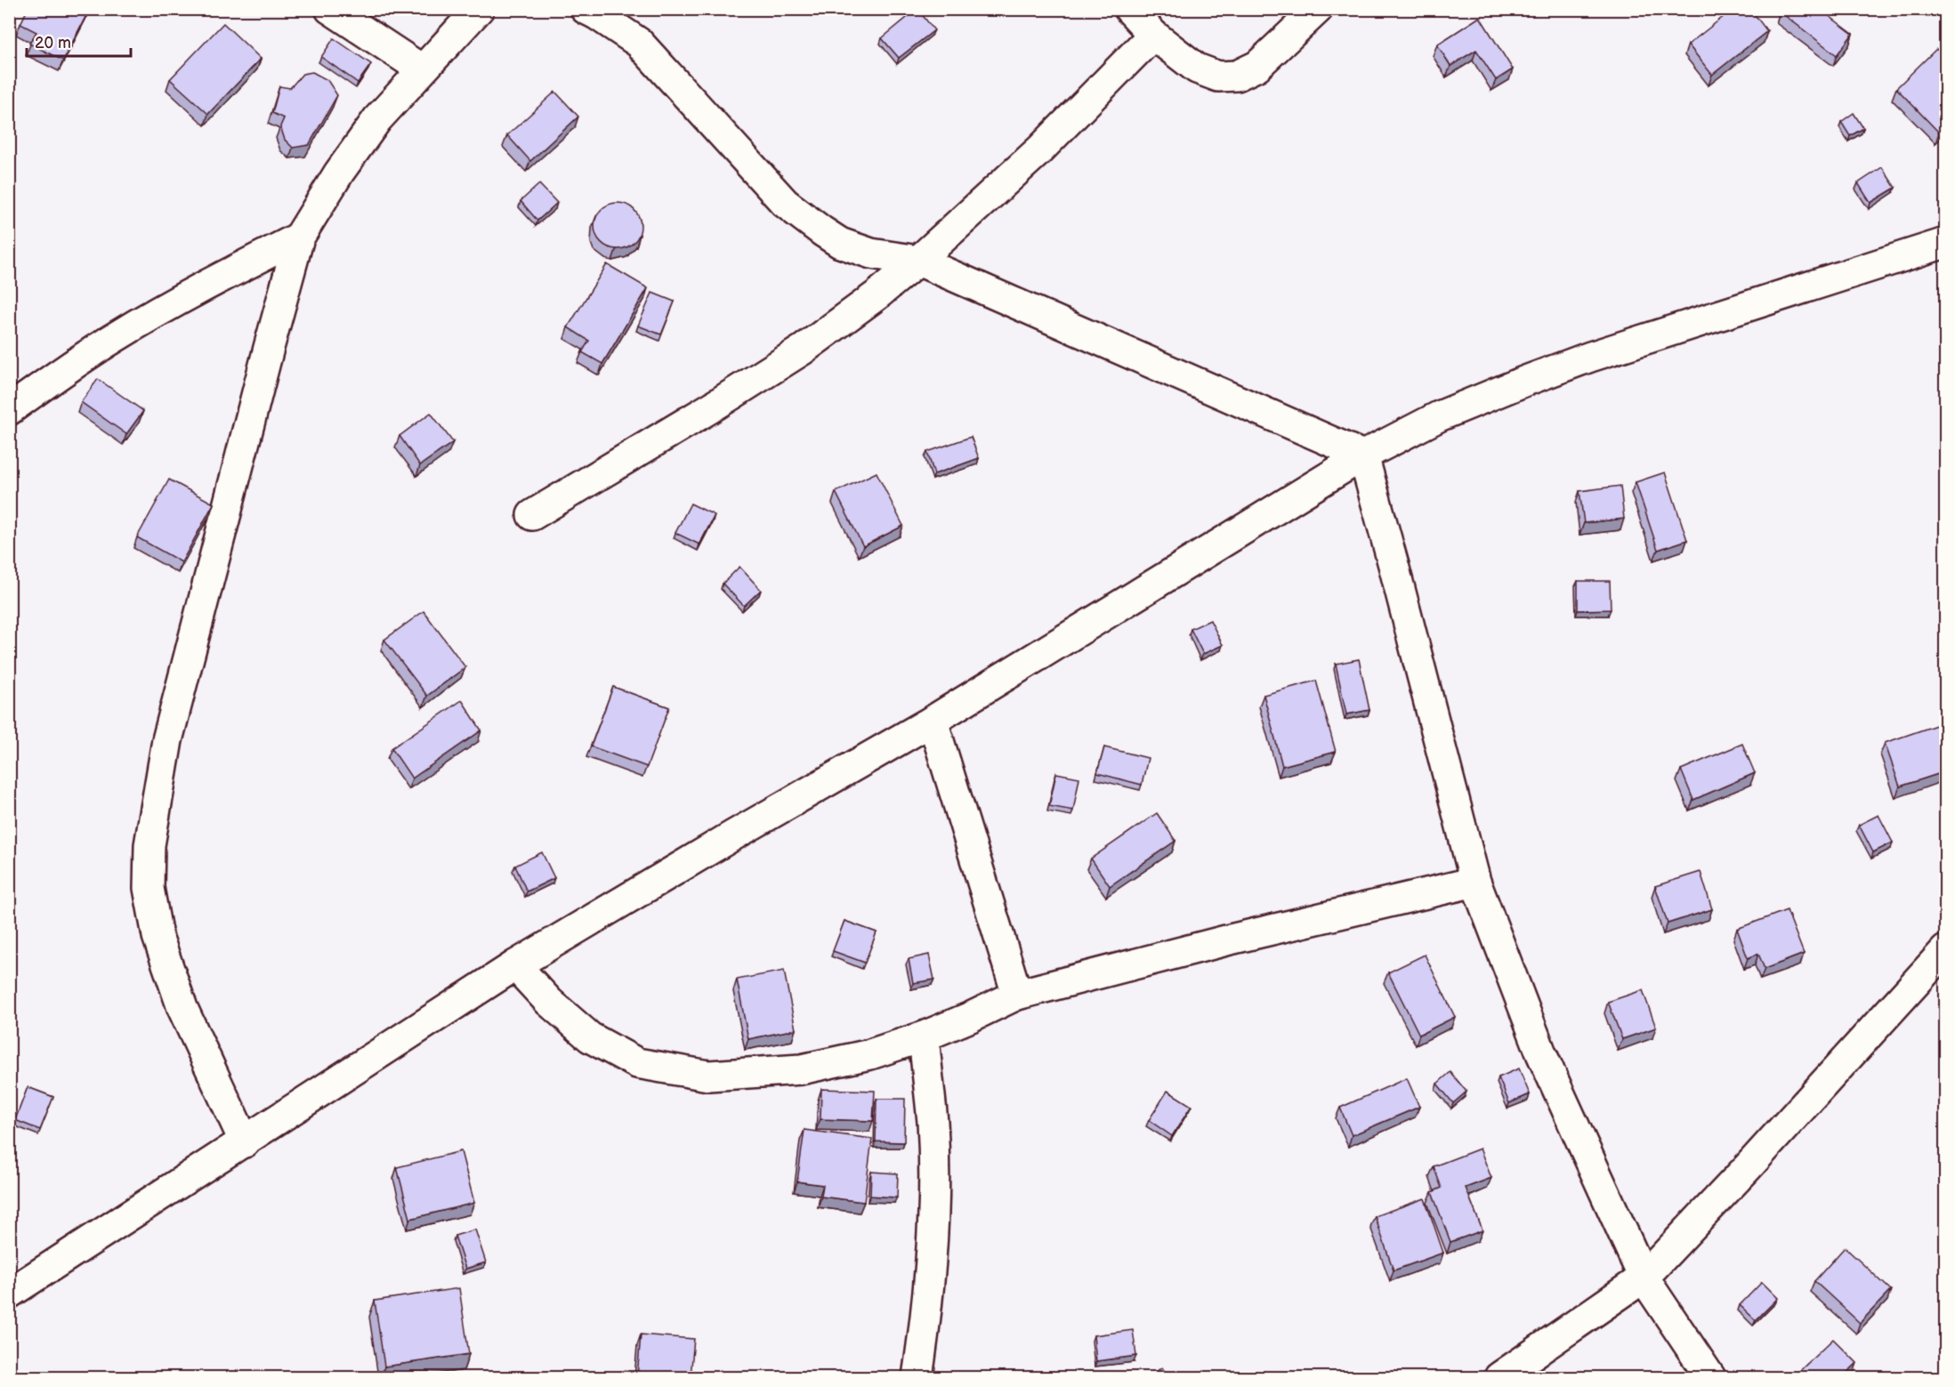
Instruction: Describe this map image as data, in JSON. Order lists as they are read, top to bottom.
{
  "scale_bar": "20 m"
}
